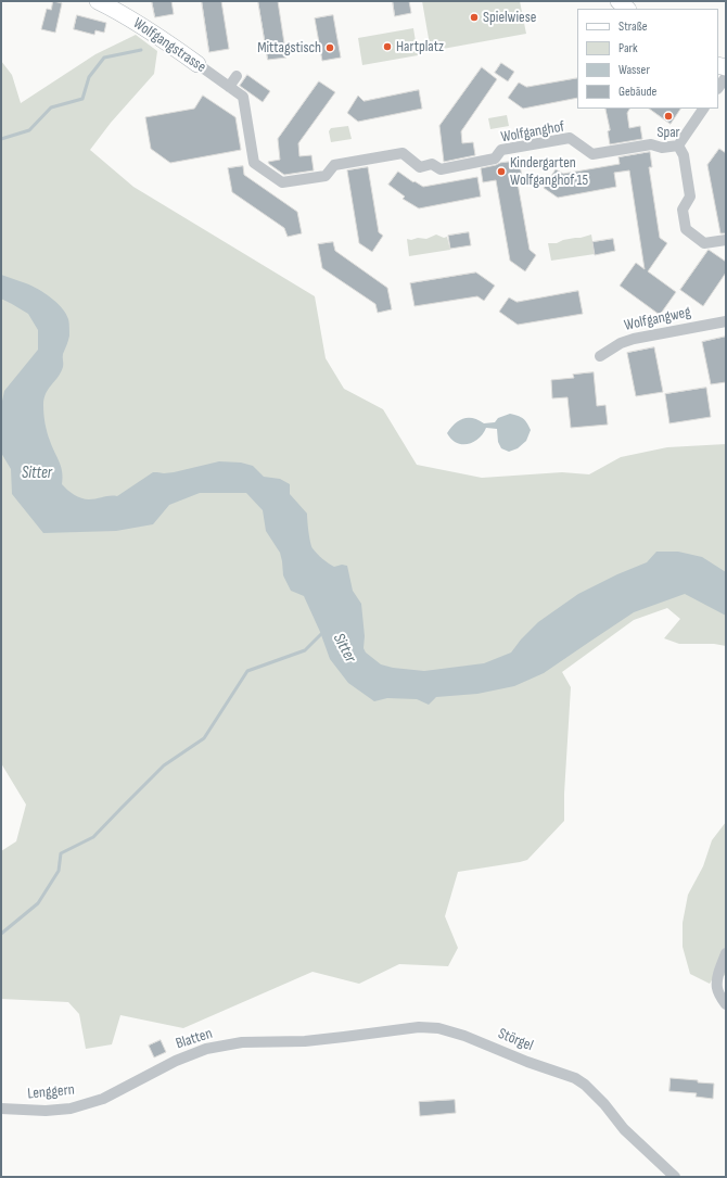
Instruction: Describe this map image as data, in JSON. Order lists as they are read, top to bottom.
{
  "streets": {
    "street": [
      "Wolfgangstrasse",
      "Wolfganghof",
      "Wolfgangweg",
      "Blatten",
      "Störgel",
      "Lenggern"
    ]
  },
  "crossings": [
    ["Wolfgangstrasse", "Wolfganghof"],
    ["Blatten", "Störgel"],
    ["Blatten", "Lenggern"]
  ],
  "water": ["Sitter"],
  "places": [
    "Spielwiese",
    "Hartplatz",
    "Mittagstisch",
    "Spar",
    "Kindergarten Wolfganghof 15"
  ],
  "legend": [
    "Straße",
    "Park",
    "Wasser",
    "Gebäude"
  ]
}
